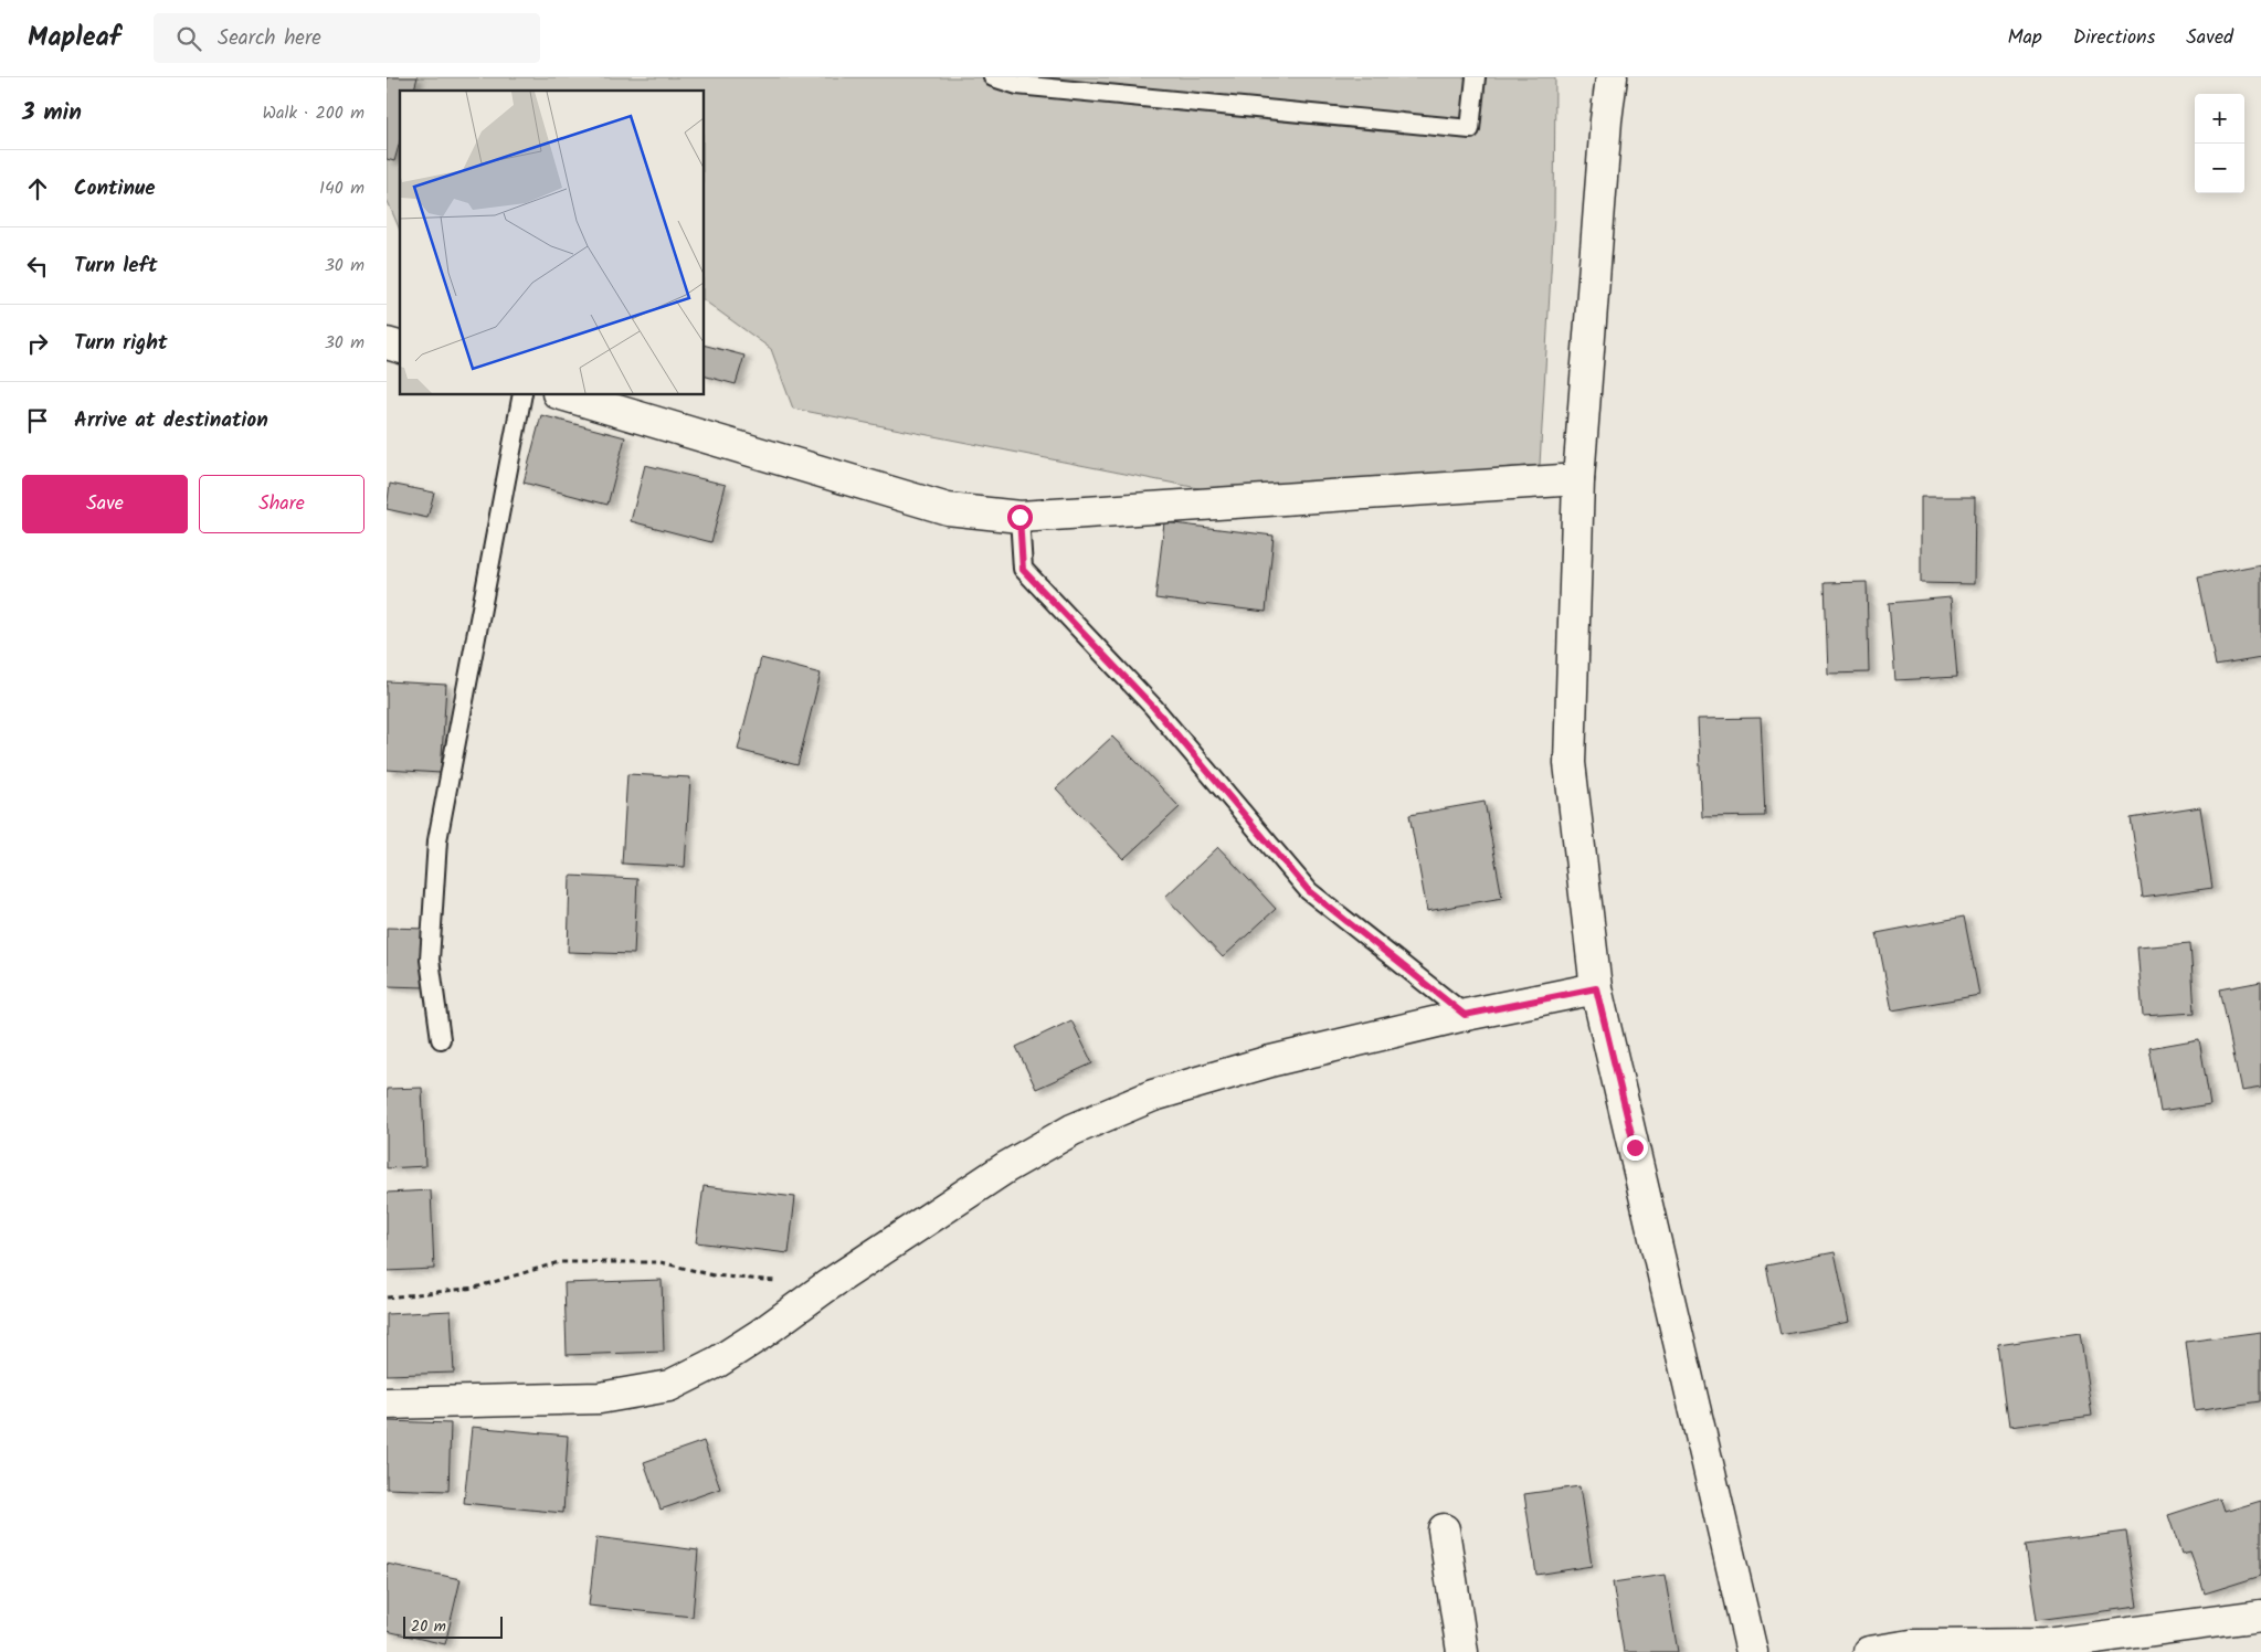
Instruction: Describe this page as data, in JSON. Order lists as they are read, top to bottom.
{
  "scale_bar": "20 m",
  "page": {
    "header": "Mapleaf",
    "search": "Search here",
    "nav": ["Map", "Directions", "Saved"],
    "heading": ["3 min", "Walk · 200 m"],
    "map_buttons": ["+", "−"],
    "list": [
      ["Continue", "140 m"],
      ["Turn left", "30 m"],
      ["Turn right", "30 m"],
      "Arrive at destination"
    ],
    "buttons": ["Save", "Share"],
    "scale": "20 m"
  }
}
